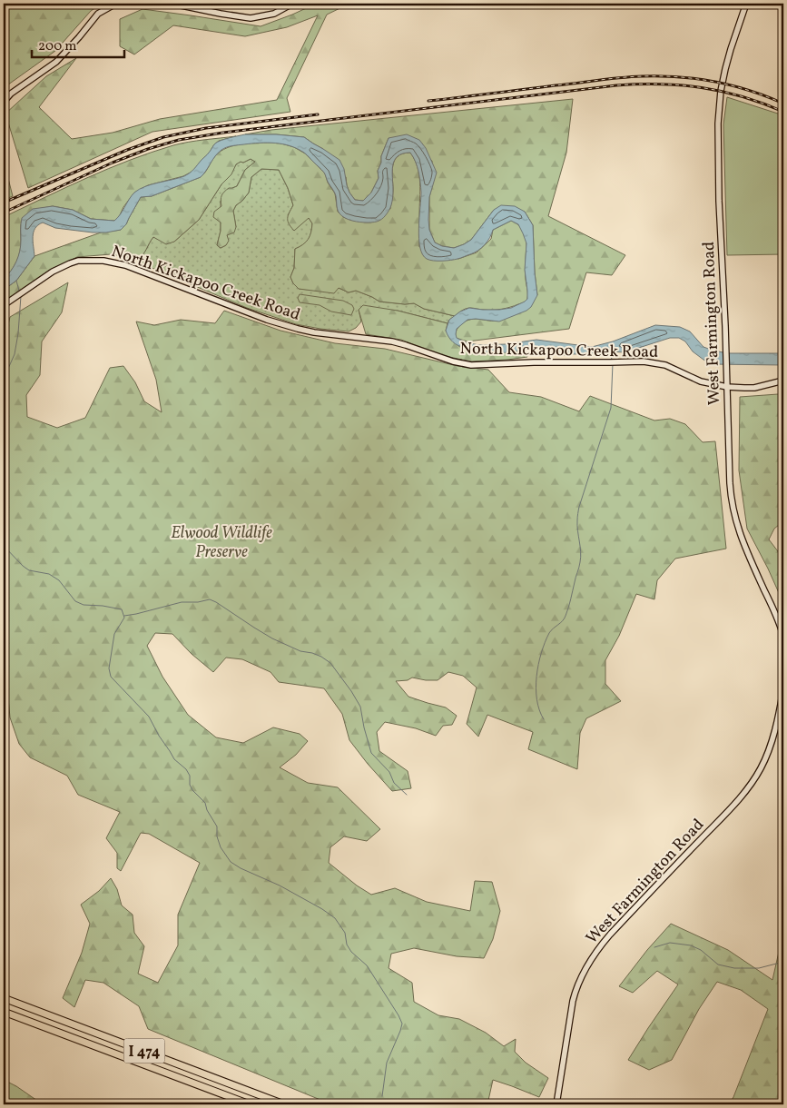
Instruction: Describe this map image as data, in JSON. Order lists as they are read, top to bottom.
{
  "streets": {
    "highway": ["I 474"],
    "main road": ["North Kickapoo Creek Road", "West Farmington Road"]
  },
  "crossings": [
    ["North Kickapoo Creek Road", "West Farmington Road"]
  ],
  "parks": ["Elwood Wildlife Preserve"],
  "scale_bar": "200 m"
}
